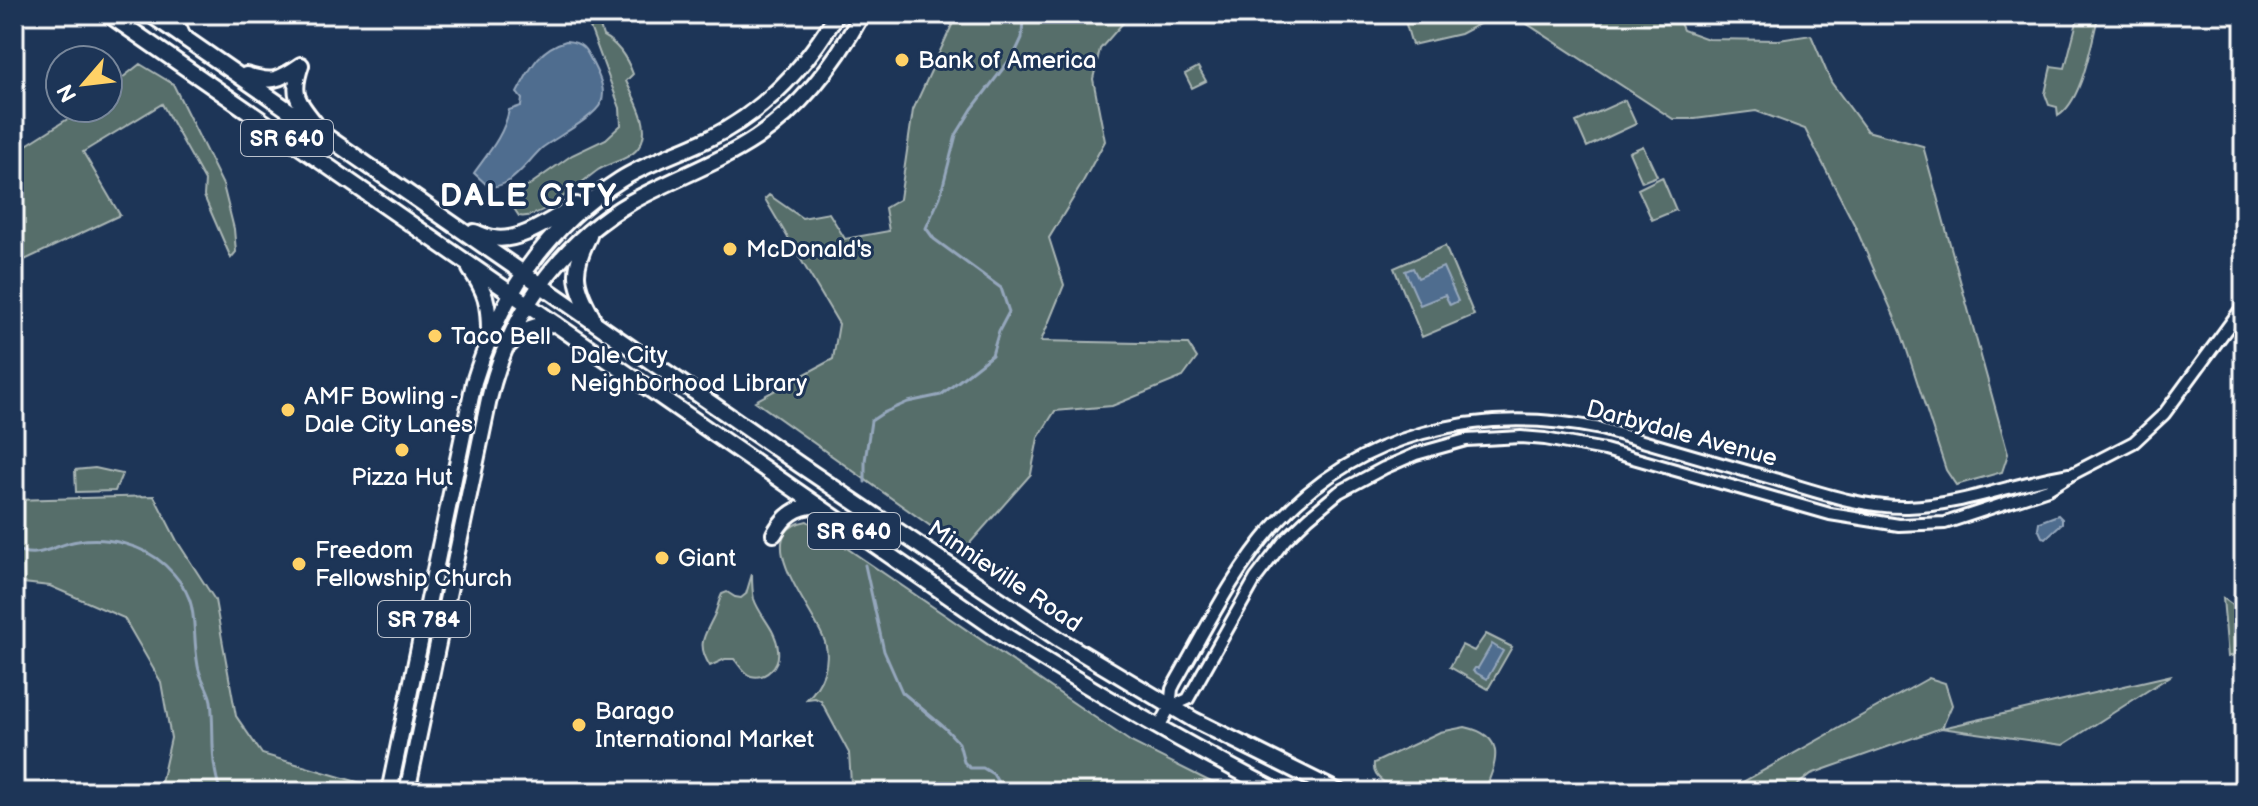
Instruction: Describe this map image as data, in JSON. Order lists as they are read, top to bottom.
{
  "streets": {
    "main road": ["SR 640", "Minnieville Road", "SR 784"],
    "street": ["Darbydale Avenue"]
  },
  "crossings": [
    ["Darbydale Avenue", "Minnieville Road"],
    ["Minnieville Road", "SR 784"]
  ],
  "districts": ["DALE CITY"],
  "places": [
    "Bank of America",
    "McDonald's",
    "Taco Bell",
    "Dale City Neighborhood Library",
    "AMF Bowling - Dale City Lanes",
    "Pizza Hut",
    "Giant",
    "Freedom Fellowship Church",
    "Barago International Market"
  ],
  "north": "bottom left"
}
